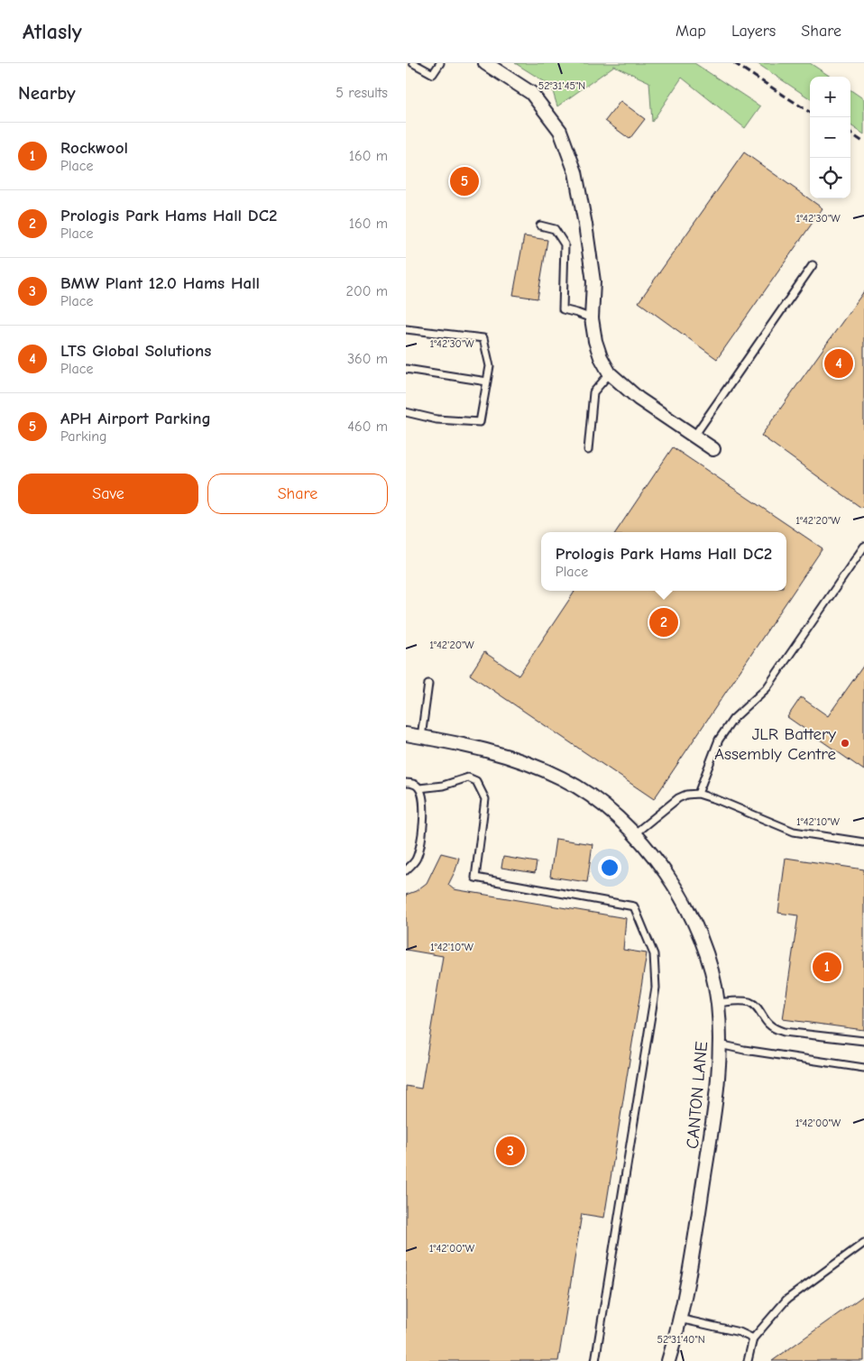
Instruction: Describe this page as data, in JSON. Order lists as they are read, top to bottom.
{
  "streets": {
    "street": ["CANTON LANE"]
  },
  "places": ["JLR Battery Assembly Centre"],
  "page": {
    "header": "Atlasly",
    "nav": ["Map", "Layers", "Share"],
    "heading": ["Nearby", "5 results"],
    "map_buttons": ["+", "−"],
    "list": [
      {
        "mark": "1",
        "name": "Rockwool",
        "note": "Place",
        "value": "160 m"
      },
      {
        "mark": "2",
        "name": "Prologis Park Hams Hall DC2",
        "note": "Place",
        "value": "160 m"
      },
      {
        "mark": "3",
        "name": "BMW Plant 12.0 Hams Hall",
        "note": "Place",
        "value": "200 m"
      },
      {
        "mark": "4",
        "name": "LTS Global Solutions",
        "note": "Place",
        "value": "360 m"
      },
      {
        "mark": "5",
        "name": "APH Airport Parking",
        "note": "Parking",
        "value": "460 m"
      }
    ],
    "pins": [
      "5",
      "4",
      "2",
      "1",
      "3"
    ],
    "buttons": ["Save", "Share"],
    "popup": ["Prologis Park Hams Hall DC2", "Place"]
  },
  "coordinates": [
    "52°31'45\"N",
    "1°42'30\"W",
    "1°42'20\"W",
    "1°42'10\"W",
    "1°42'00\"W",
    "52°31'40\"N"
  ]
}
